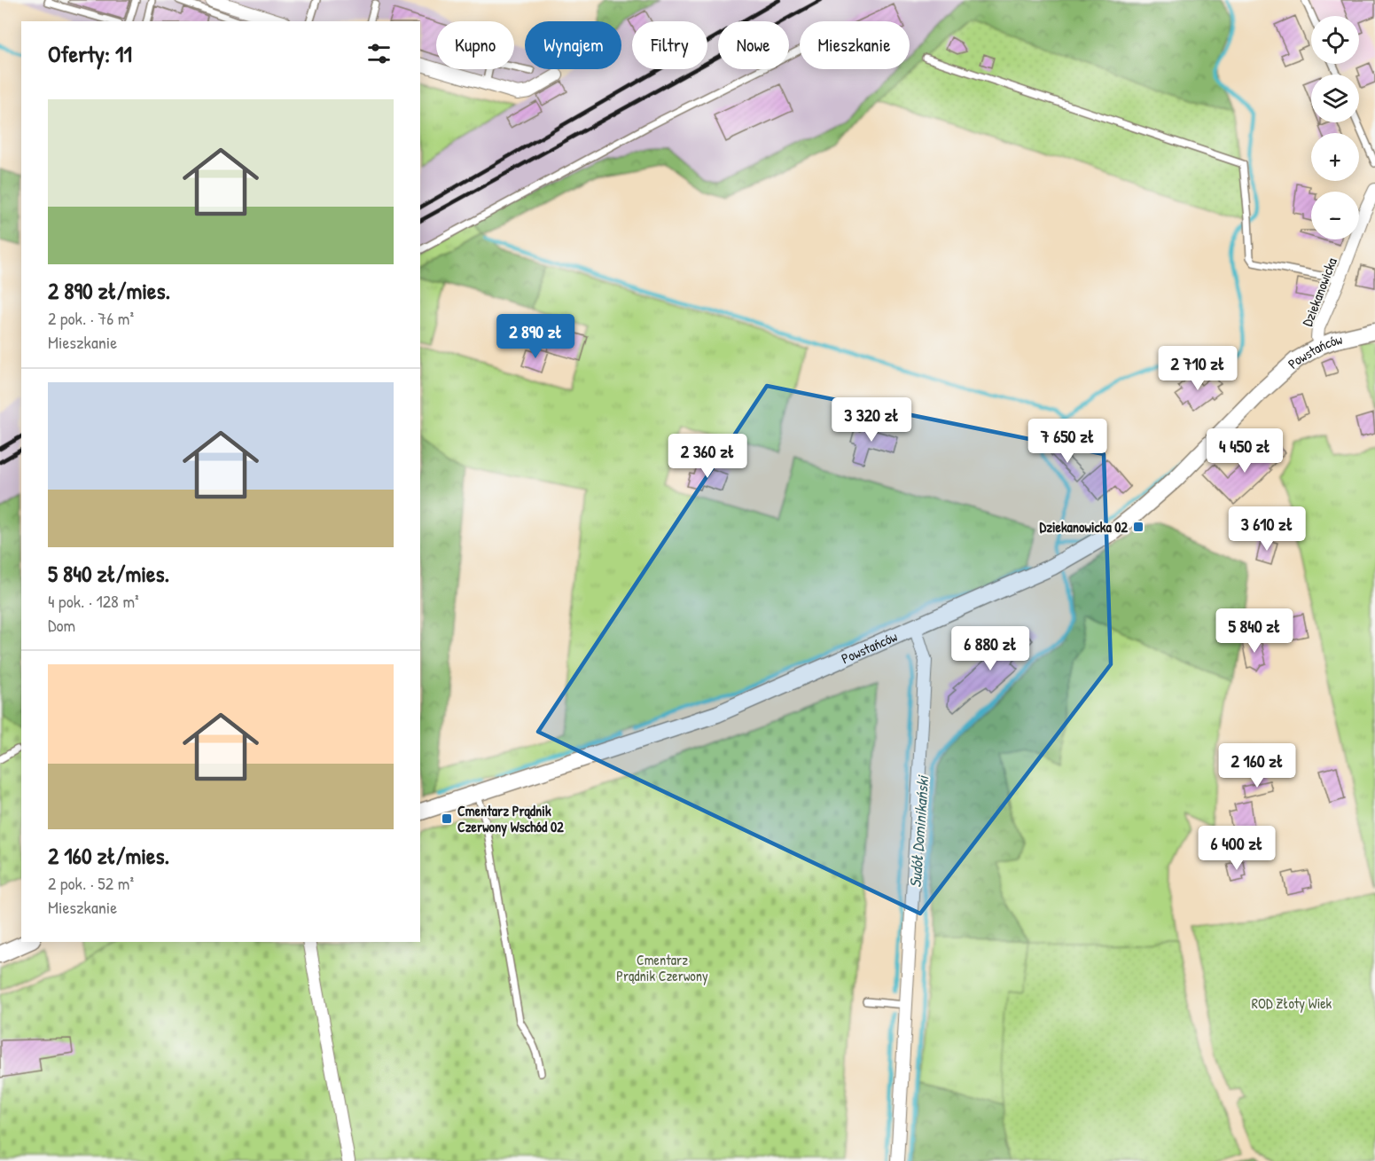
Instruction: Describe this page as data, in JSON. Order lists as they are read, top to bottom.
{
  "streets": {
    "street": ["Dziekanowicka", "Powstańców"]
  },
  "crossings": [
    ["Dziekanowicka", "Powstańców"]
  ],
  "water": ["Sudół Dominikański"],
  "parks": ["Cmentarz Prądnik Czerwony", "ROD Złoty Wiek"],
  "places": {
    "transit": ["Dziekanowicka 02", "Cmentarz Prądnik Czerwony Wschód 02"]
  },
  "page": {
    "map_buttons": ["+", "−"],
    "chip": [
      "Kupno",
      "Wynajem",
      "Filtry",
      "Nowe",
      "Mieszkanie"
    ],
    "heading": "Oferty: 11",
    "list": [
      {
        "name": "2 890 zł/mies.",
        "note": "2 pok. · 76 m² · Mieszkanie"
      },
      {
        "name": "5 840 zł/mies.",
        "note": "4 pok. · 128 m² · Dom"
      },
      {
        "name": "2 160 zł/mies.",
        "note": "2 pok. · 52 m² · Mieszkanie"
      }
    ],
    "price": [
      "2 890 zł",
      "2 710 zł",
      "3 320 zł",
      "7 650 zł",
      "4 450 zł",
      "2 360 zł",
      "3 610 zł",
      "5 840 zł",
      "6 880 zł",
      "2 160 zł",
      "6 400 zł"
    ]
  }
}
